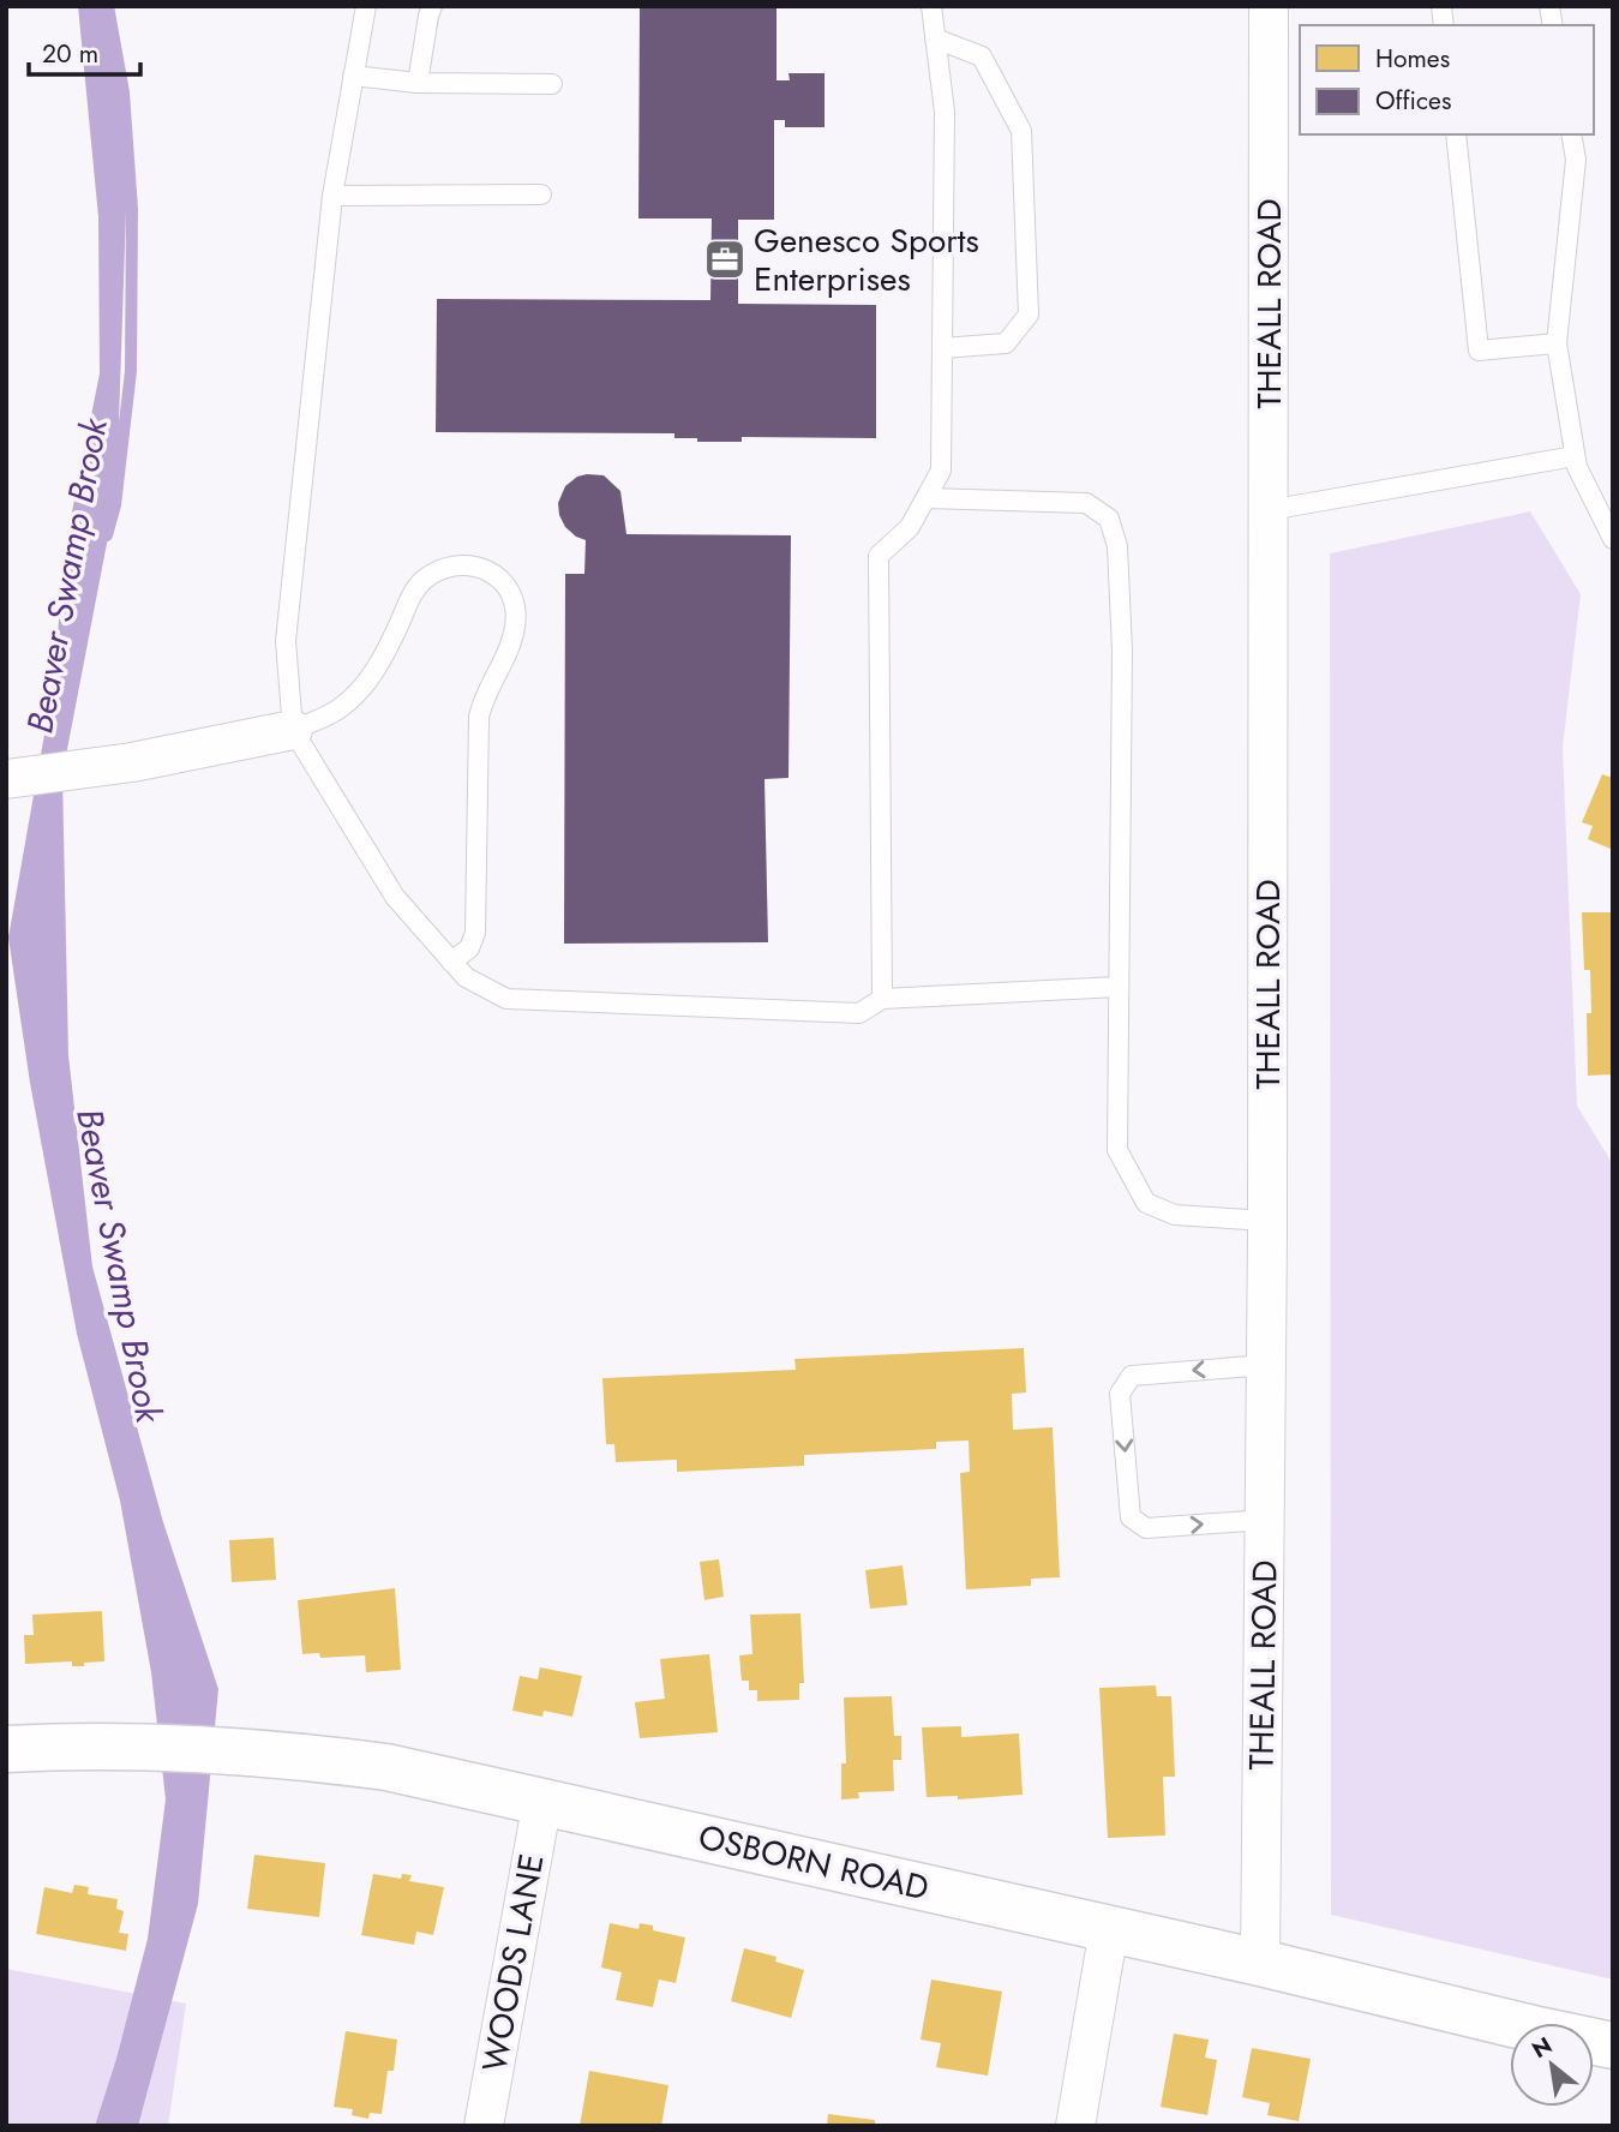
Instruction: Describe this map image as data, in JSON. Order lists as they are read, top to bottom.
{
  "streets": {
    "street": ["THEALL ROAD", "OSBORN ROAD", "WOODS LANE"]
  },
  "crossings": [
    ["THEALL ROAD", "OSBORN ROAD"],
    ["OSBORN ROAD", "WOODS LANE"]
  ],
  "water": ["Beaver Swamp Brook"],
  "places": {
    "office": ["Genesco Sports Enterprises"]
  },
  "legend": ["Homes", "Offices"],
  "scale_bar": "20 m",
  "north": "top left"
}
